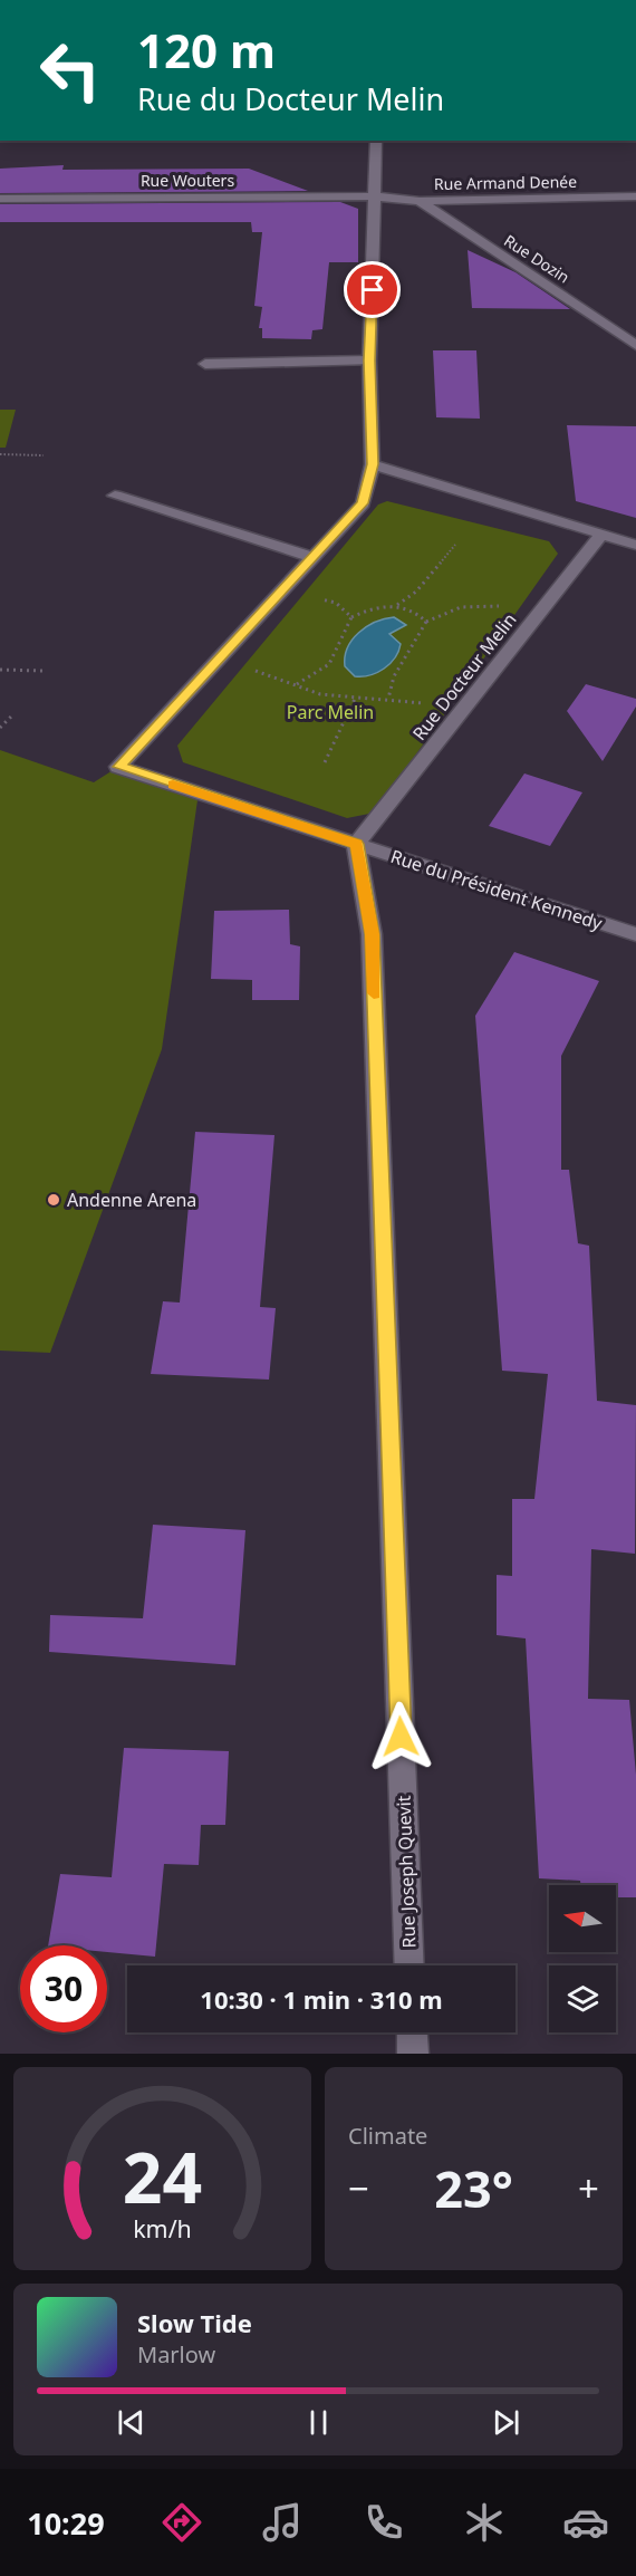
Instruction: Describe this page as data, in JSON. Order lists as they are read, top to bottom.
{
  "streets": {
    "street": [
      "Rue Wouters",
      "Rue Armand Denée",
      "Rue Dozin",
      "Rue Docteur Melin",
      "Rue du Président Kennedy",
      "Rue Joseph Quevit"
    ]
  },
  "crossings": [
    ["Rue Wouters", "Rue Armand Denée"],
    ["Rue Armand Denée", "Rue Dozin"],
    ["Rue Docteur Melin", "Rue du Président Kennedy"],
    ["Rue Docteur Melin", "Rue Joseph Quevit"],
    ["Rue du Président Kennedy", "Rue Joseph Quevit"]
  ],
  "parks": ["Parc Melin"],
  "places": ["Andenne Arena"],
  "north": "left",
  "page": {
    "turn": ["120 m", "Rue du Docteur Melin"],
    "limit": "30",
    "trip": "10:30 · 1 min · 310 m",
    "tile": "Climate",
    "heat": ["−", "23°", "+"],
    "song": ["Slow Tide", "Marlow"],
    "tabs": "10:29",
    "gauge": ["24", "km/h"]
  }
}
